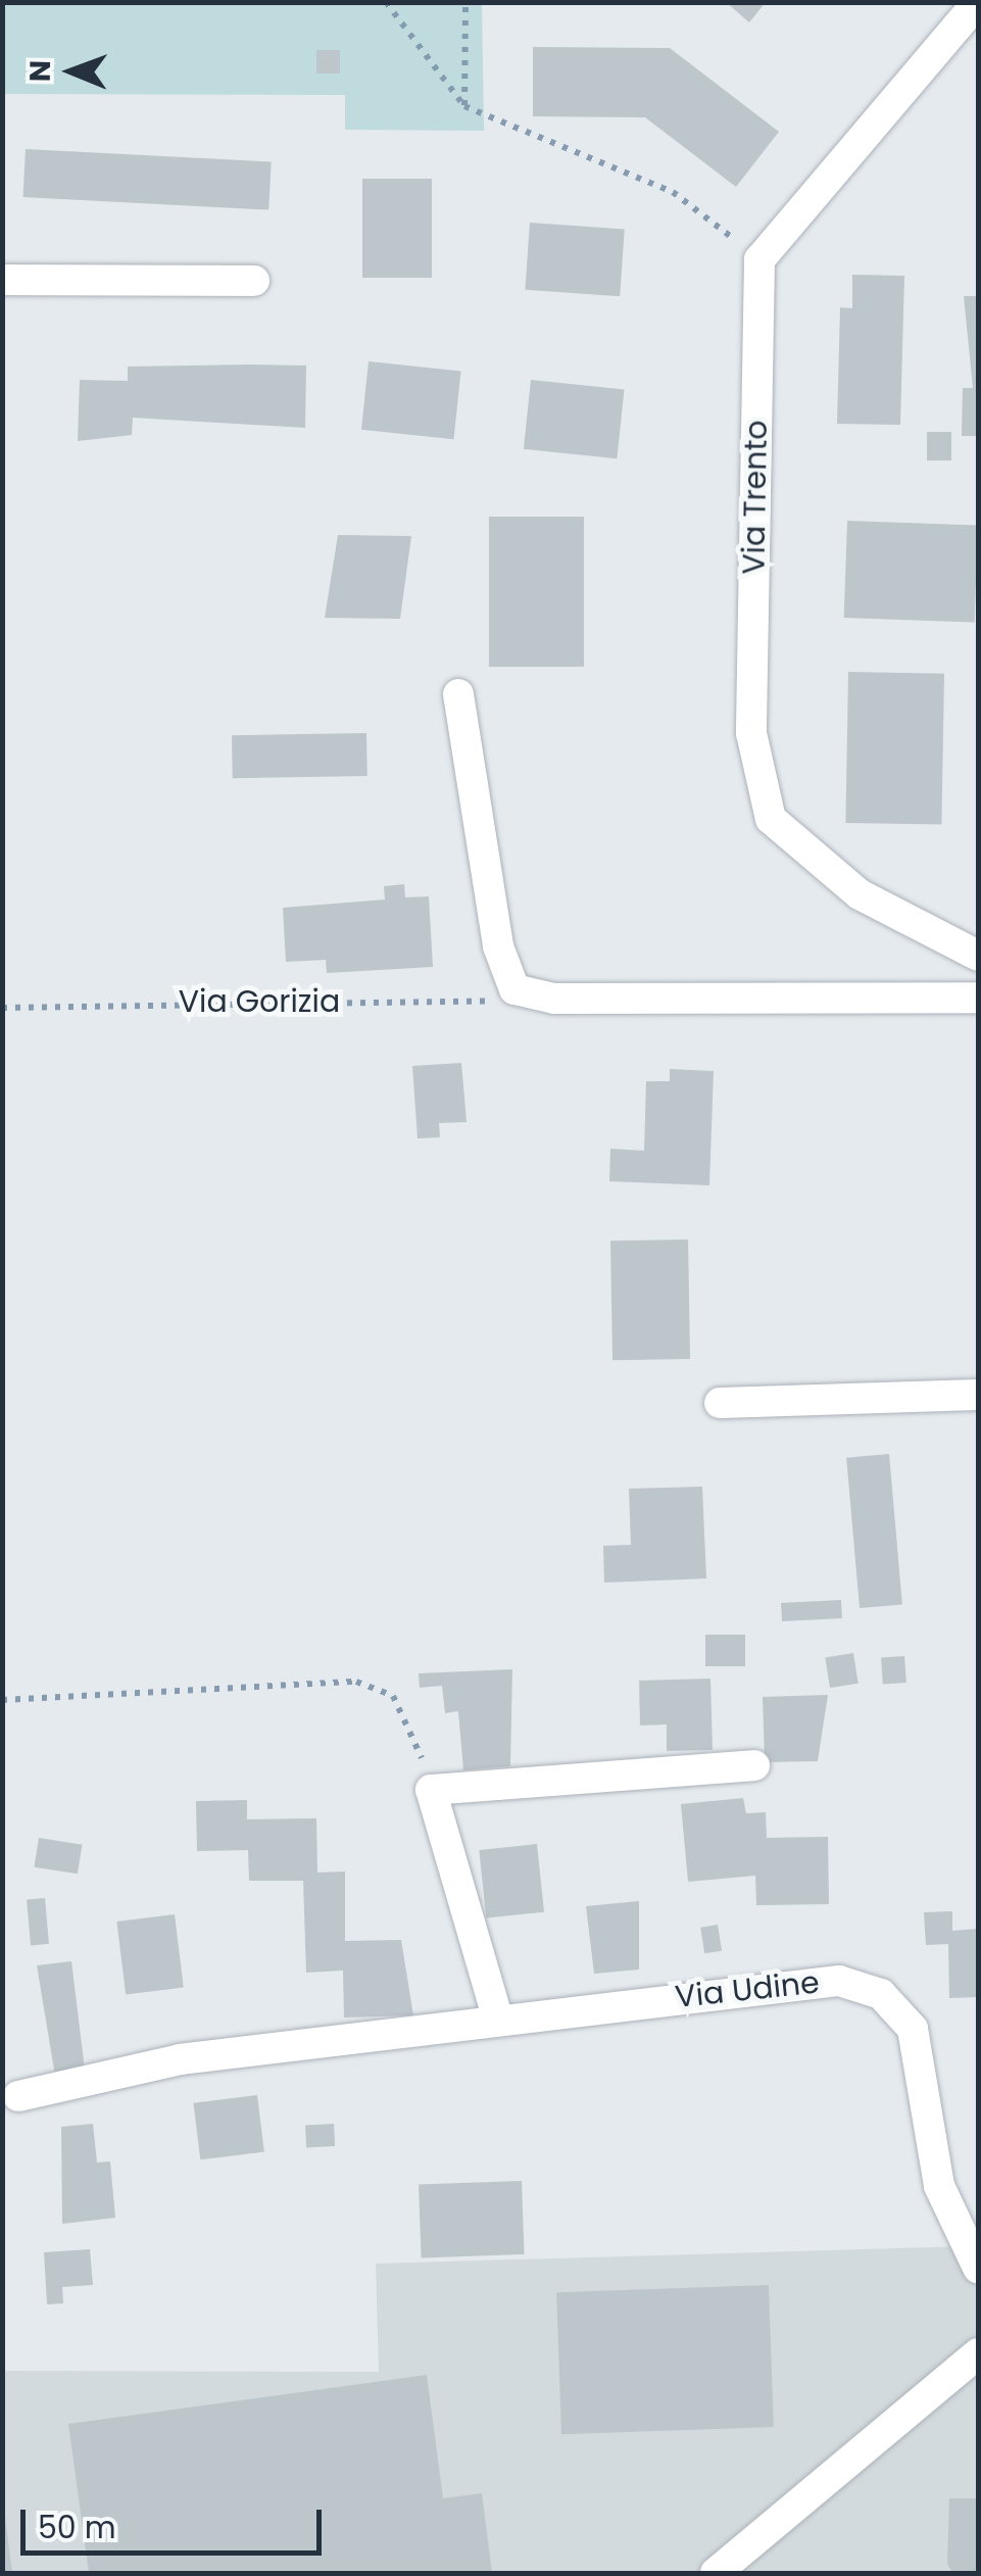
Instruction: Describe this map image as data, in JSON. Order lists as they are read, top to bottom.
{
  "streets": {
    "street": ["Via Trento", "Via Udine"],
    "path": ["Via Gorizia"]
  },
  "scale_bar": "50 m",
  "north": "left"
}
